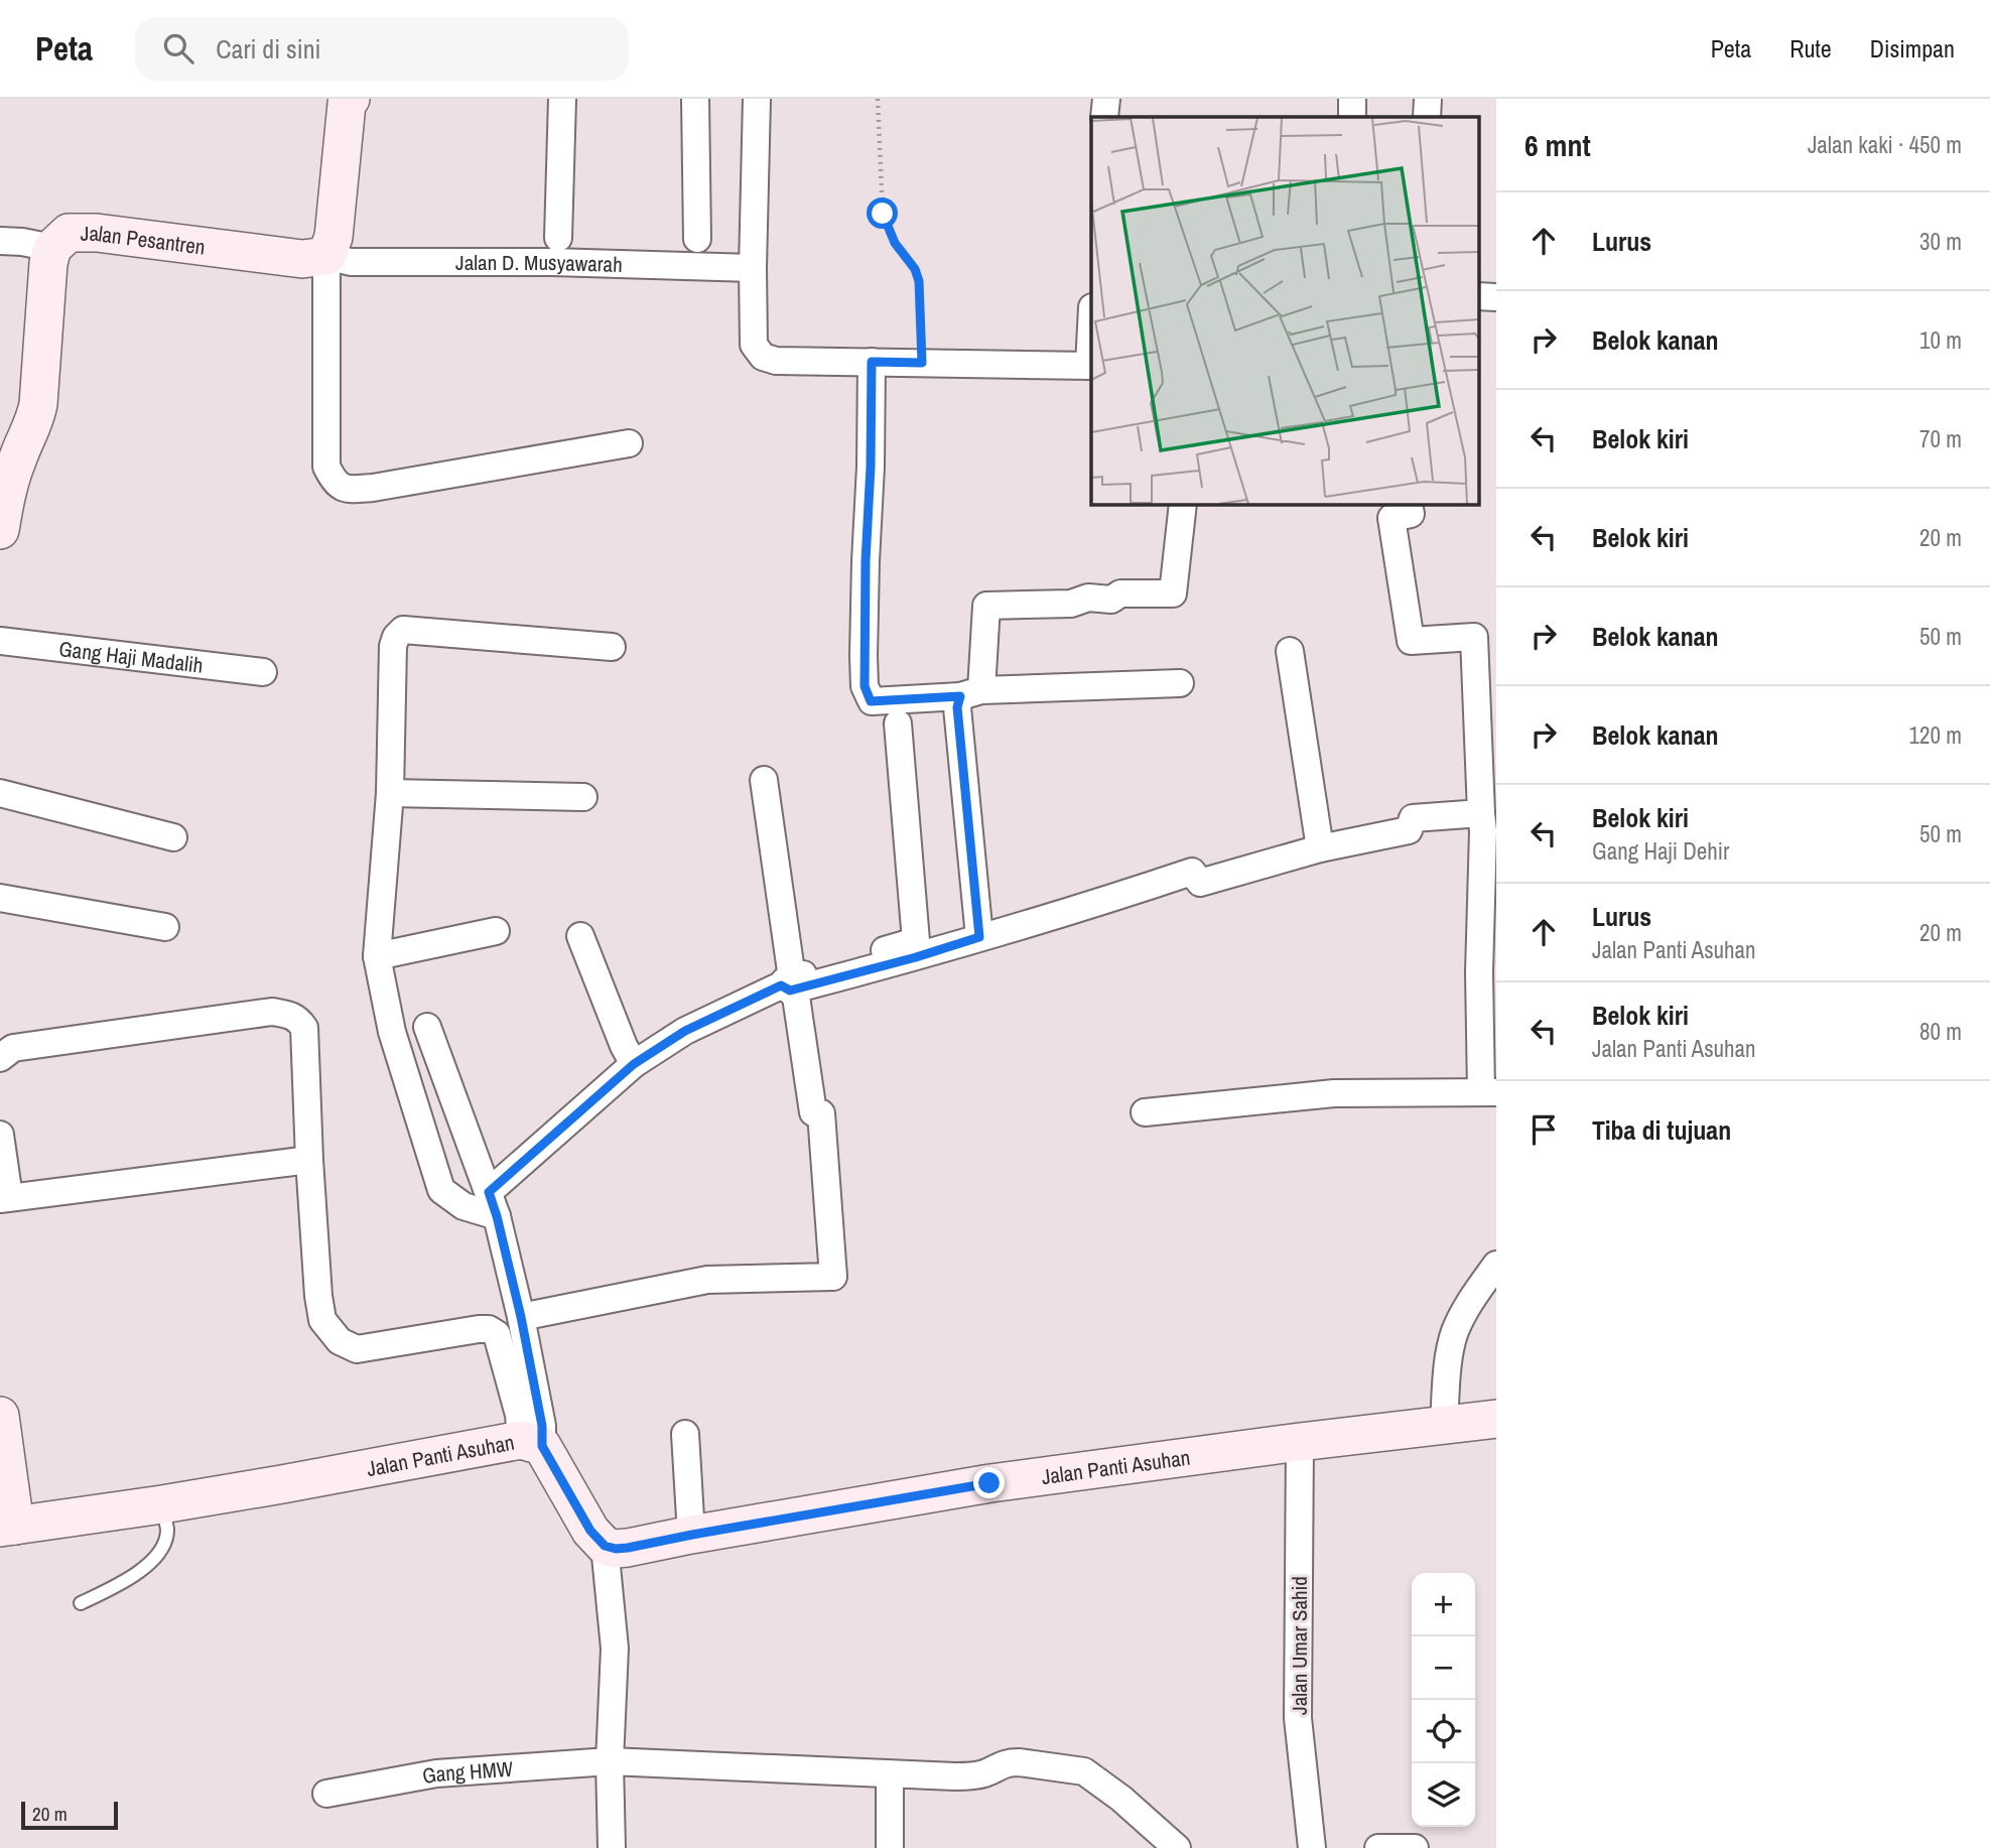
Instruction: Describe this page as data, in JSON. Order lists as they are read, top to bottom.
{
  "streets": {
    "street": [
      "Jalan Pesantren",
      "Jalan D. Musyawarah",
      "Gang Haji Madalih",
      "Jalan Panti Asuhan",
      "Jalan Umar Sahid",
      "Gang HMW"
    ]
  },
  "crossings": [
    ["Jalan Pesantren", "Jalan D. Musyawarah"],
    ["Jalan Panti Asuhan", "Jalan Umar Sahid"]
  ],
  "scale_bar": "20 m",
  "page": {
    "header": "Peta",
    "search": "Cari di sini",
    "nav": ["Peta", "Rute", "Disimpan"],
    "heading": ["6 mnt", "Jalan kaki · 450 m"],
    "list": [
      ["Lurus", "30 m"],
      ["Belok kanan", "10 m"],
      ["Belok kiri", "70 m"],
      ["Belok kiri", "20 m"],
      ["Belok kanan", "50 m"],
      ["Belok kanan", "120 m"],
      ["Belok kiri", "Gang Haji Dehir", "50 m"],
      ["Lurus", "Jalan Panti Asuhan", "20 m"],
      ["Belok kiri", "Jalan Panti Asuhan", "80 m"],
      "Tiba di tujuan"
    ],
    "map_buttons": ["+", "−"],
    "scale": "20 m"
  }
}
